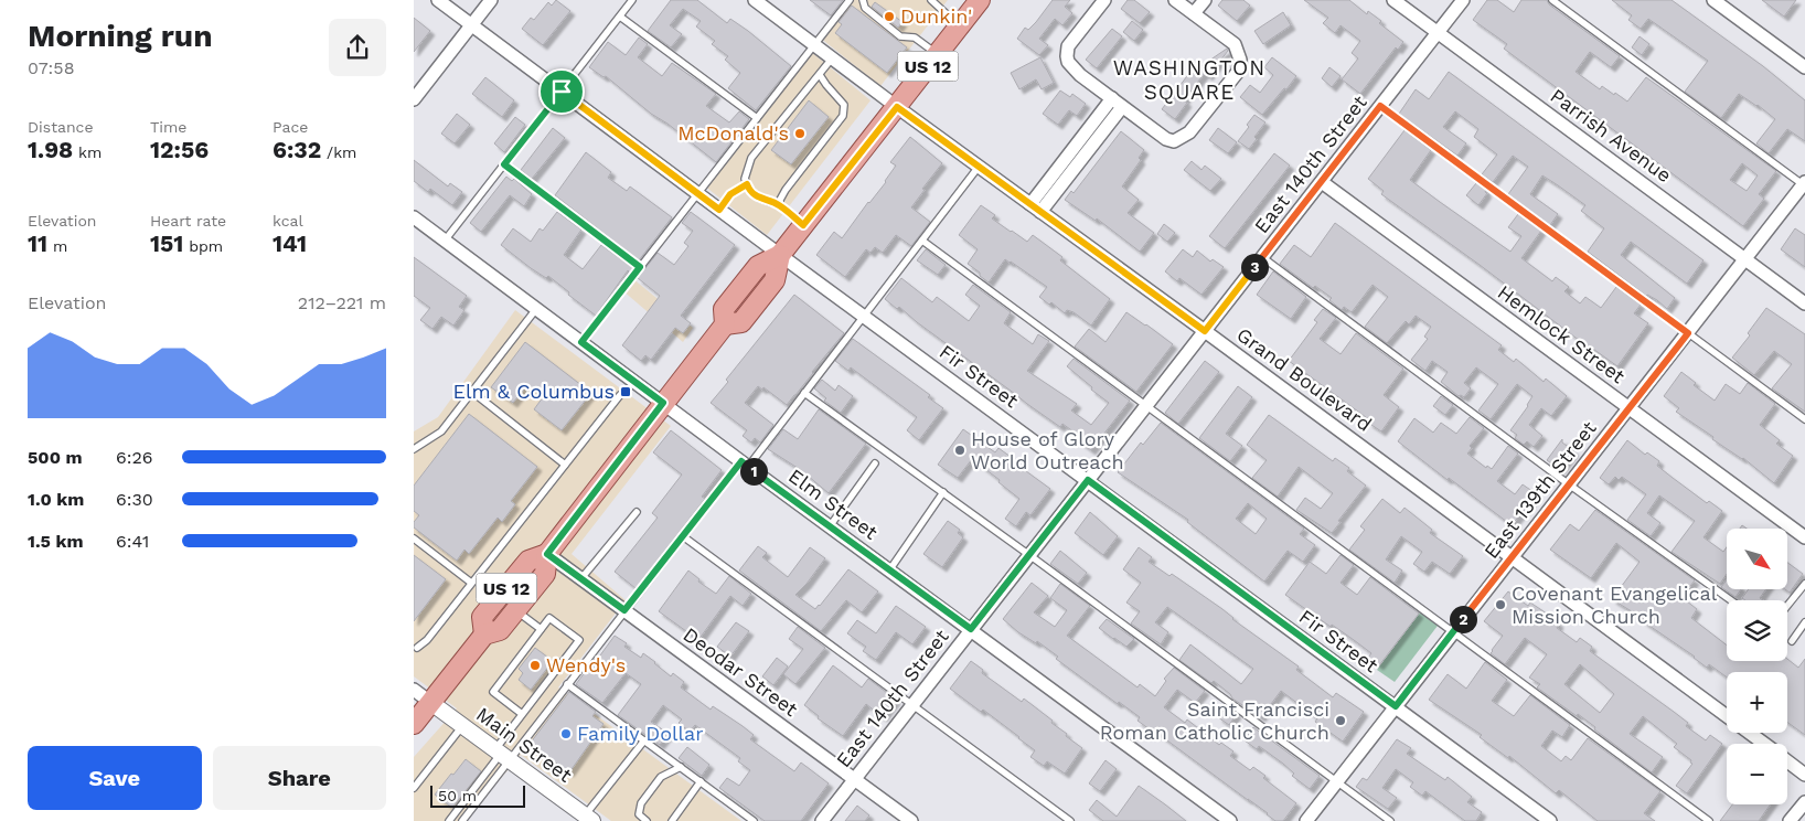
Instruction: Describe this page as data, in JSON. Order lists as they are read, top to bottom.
{
  "streets": {
    "main road": ["US 12"],
    "street": [
      "Parrish Avenue",
      "East 140th Street",
      "Hemlock Street",
      "Fir Street",
      "Grand Boulevard",
      "East 139th Street",
      "Elm Street",
      "Deodar Street",
      "Main Street"
    ]
  },
  "crossings": [
    ["US 12", "Fir Street"],
    ["US 12", "Grand Boulevard"],
    ["US 12", "Elm Street"],
    ["US 12", "Deodar Street"],
    ["US 12", "Main Street"],
    ["Parrish Avenue", "East 140th Street"],
    ["Parrish Avenue", "East 139th Street"],
    ["East 140th Street", "Hemlock Street"],
    ["East 140th Street", "Fir Street"],
    ["East 140th Street", "Grand Boulevard"],
    ["East 140th Street", "Elm Street"],
    ["East 140th Street", "Deodar Street"],
    ["Hemlock Street", "East 139th Street"],
    ["Fir Street", "East 139th Street"],
    ["Grand Boulevard", "East 139th Street"]
  ],
  "districts": ["WASHINGTON SQUARE"],
  "places": {
    "other": [
      "Dunkin'",
      "McDonald's",
      "House of Glory World Outreach",
      "Covenant Evangelical Mission Church",
      "Wendy's",
      "Saint Francisci Roman Catholic Church",
      "Family Dollar"
    ],
    "transit": ["Elm & Columbus"]
  },
  "scale_bar": "50 m",
  "north": "bottom right",
  "page": {
    "heading": ["Morning run", "07:58"],
    "stats": [
      ["Distance", "1.98 km"],
      ["Time", "12:56"],
      ["Pace", "6:32 /km"],
      ["Elevation", "11 m"],
      ["Heart rate", "151 bpm"],
      ["kcal", "141"]
    ],
    "pins": ["3", "1", "2"],
    "chart": ["Elevation", "212–221 m"],
    "list": [
      {
        "name": "500 m",
        "note": "6:26"
      },
      {
        "name": "1.0 km",
        "note": "6:30"
      },
      {
        "name": "1.5 km",
        "note": "6:41"
      }
    ],
    "map_buttons": ["+", "−"],
    "buttons": ["Save", "Share"],
    "scale": "50 m"
  }
}
